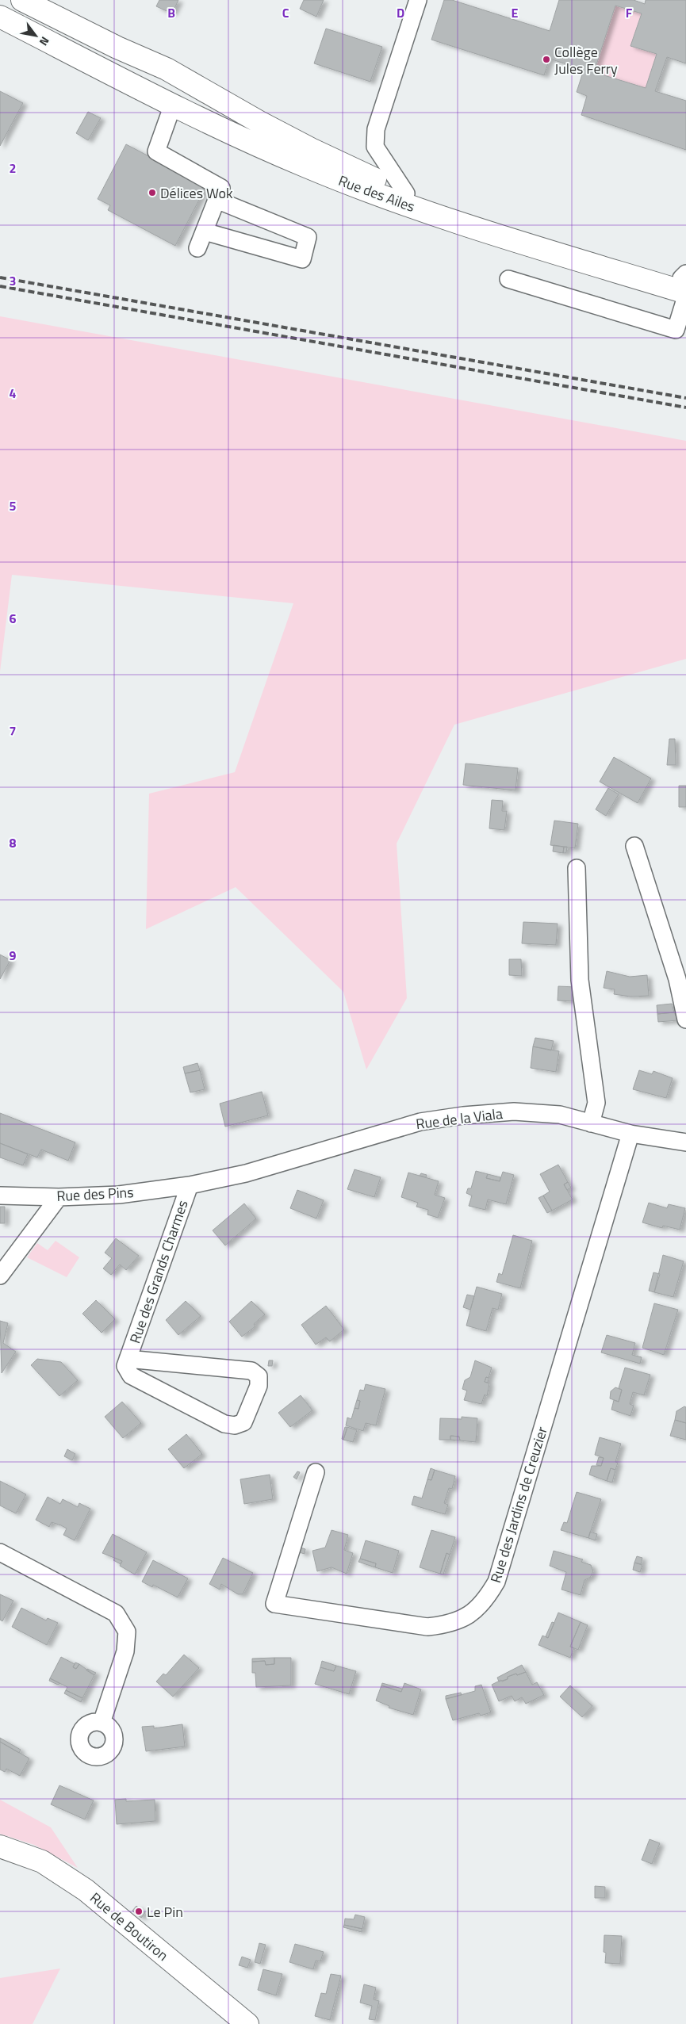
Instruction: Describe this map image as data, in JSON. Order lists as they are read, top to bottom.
{
  "streets": {
    "main road": ["Rue des Ailes", "Rue de Boutiron"],
    "street": [
      "Rue de la Viala",
      "Rue des Pins",
      "Rue des Grands Charmes",
      "Rue des Jardins de Creuzier"
    ]
  },
  "crossings": [
    ["Rue de la Viala", "Rue des Pins"],
    ["Rue de la Viala", "Rue des Grands Charmes"],
    ["Rue de la Viala", "Rue des Jardins de Creuzier"],
    ["Rue des Pins", "Rue des Grands Charmes"]
  ],
  "places": ["Collège Jules Ferry", "Délices Wok", "Le Pin"],
  "north": "bottom right",
  "grid": {
    "columns": [
      "B",
      "C",
      "D",
      "E",
      "F"
    ],
    "rows": [
      "2",
      "3",
      "4",
      "5",
      "6",
      "7",
      "8",
      "9"
    ]
  }
}
